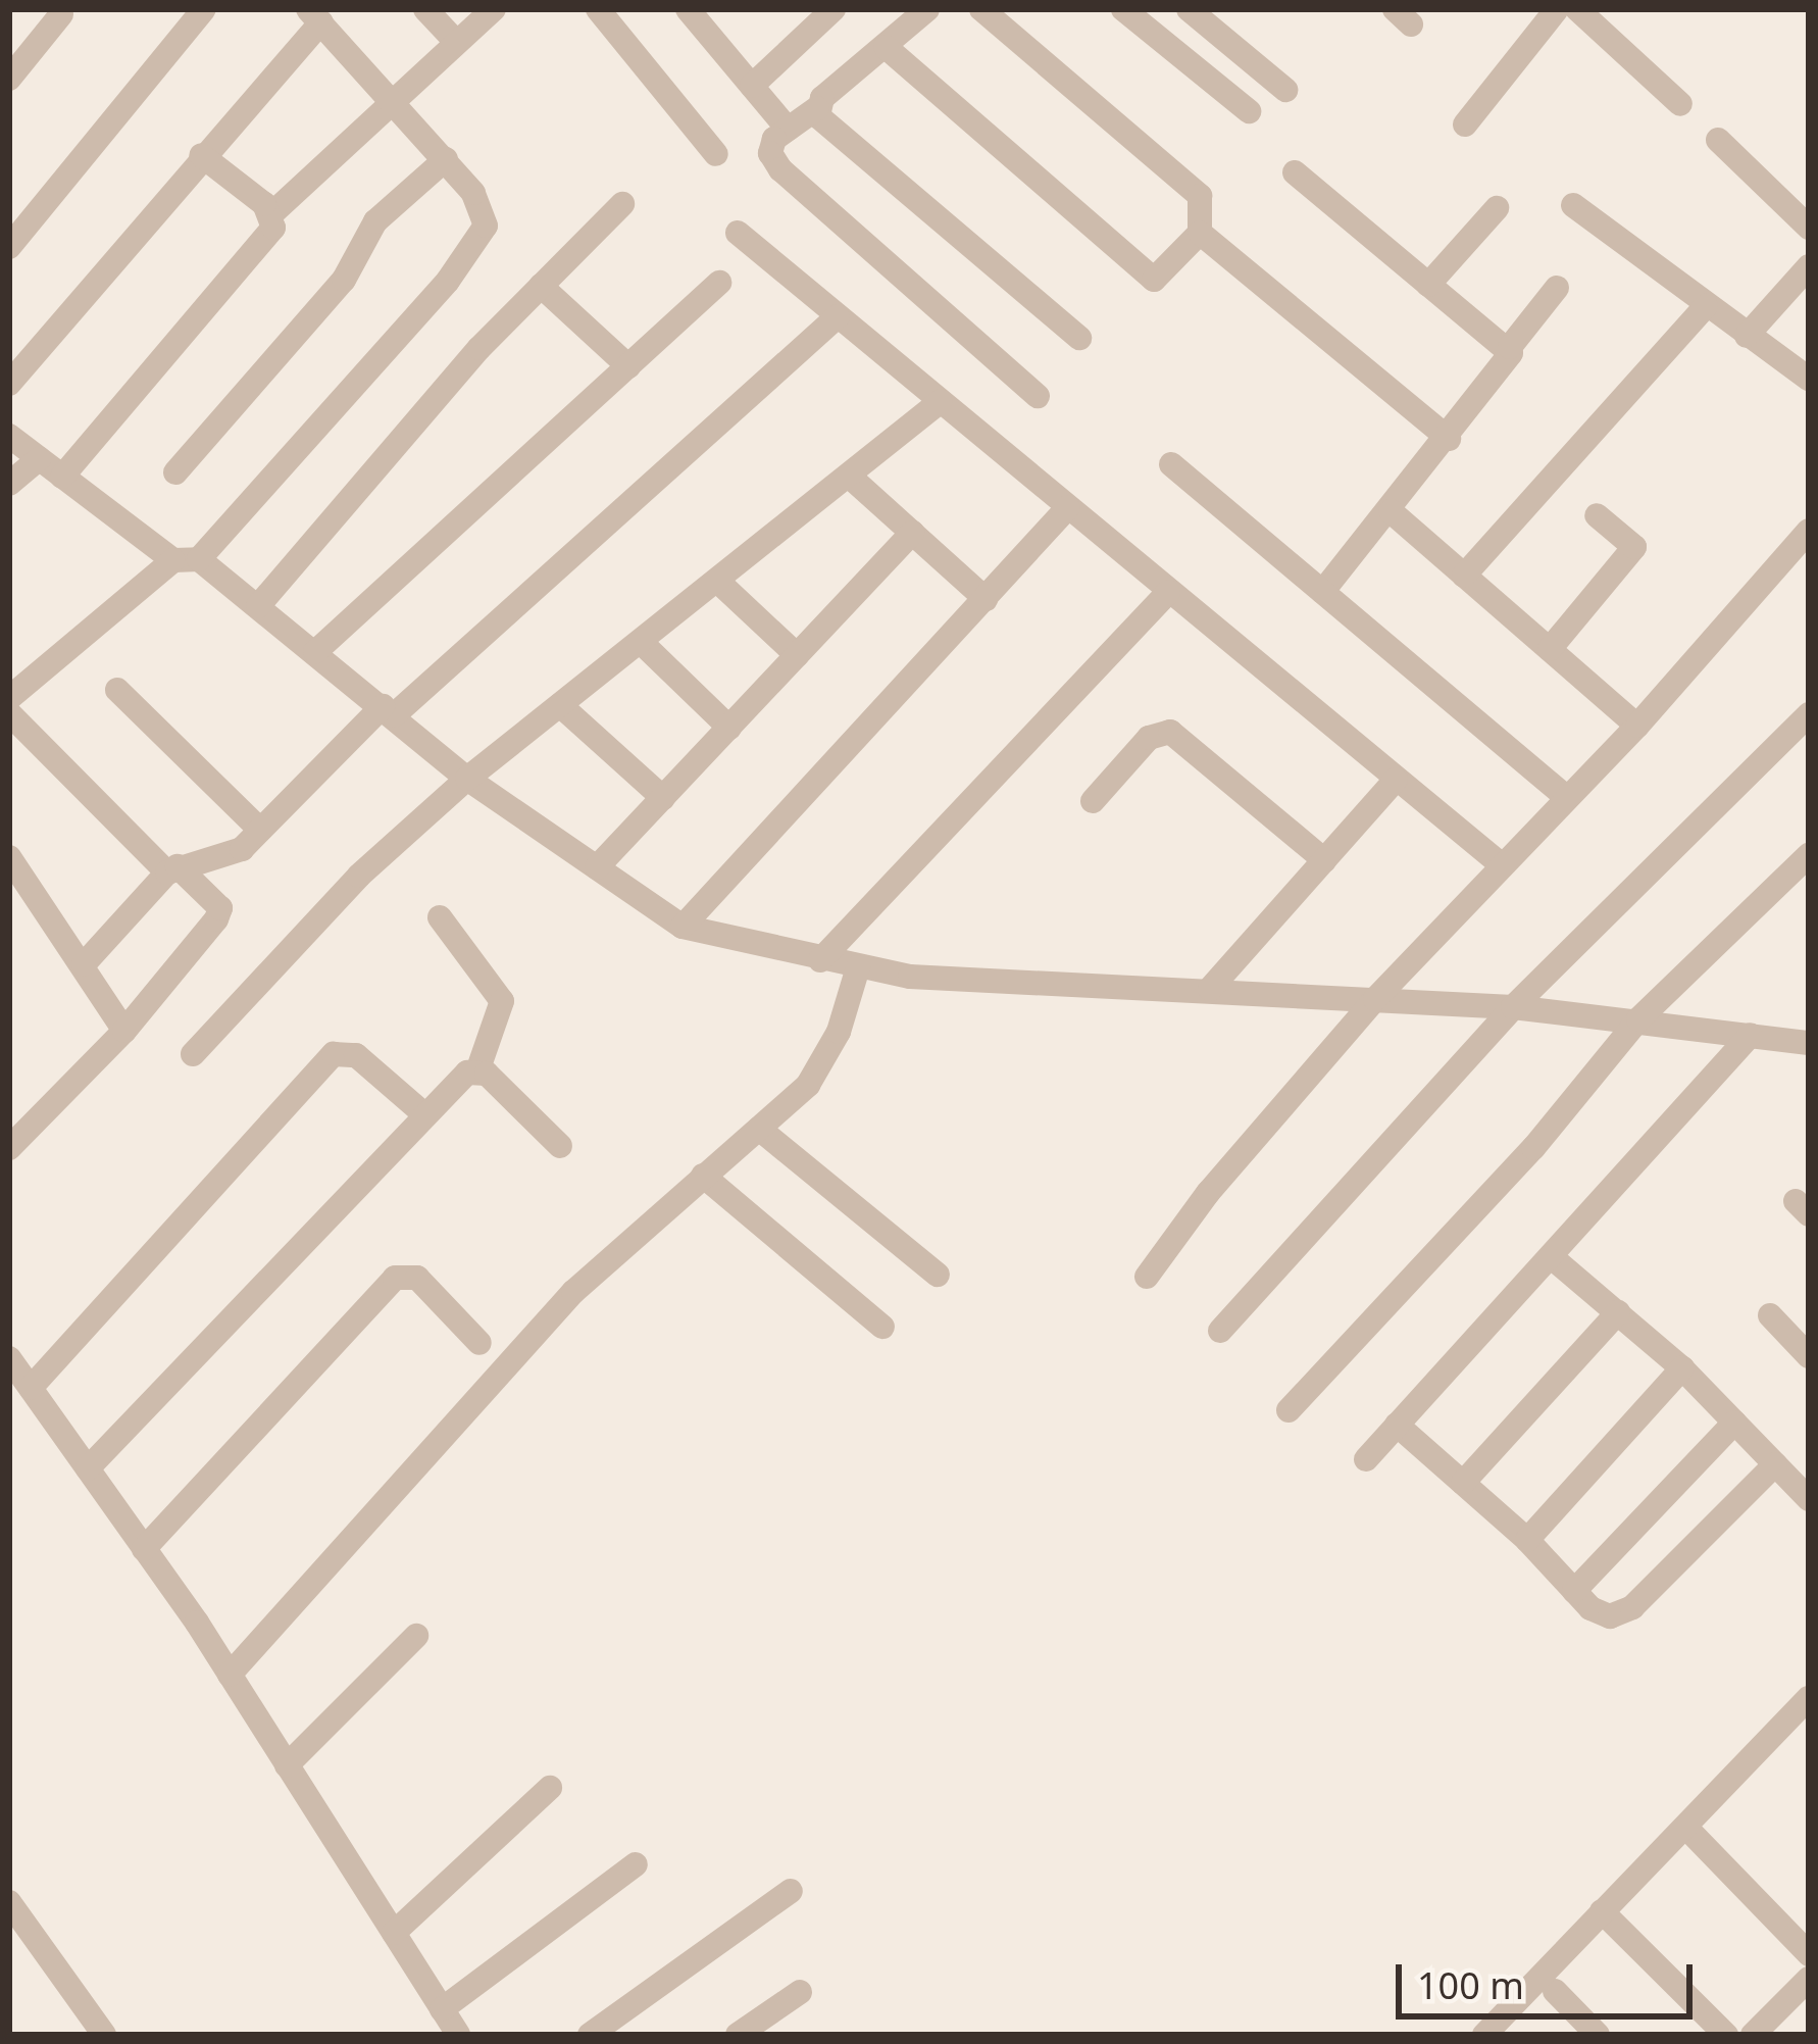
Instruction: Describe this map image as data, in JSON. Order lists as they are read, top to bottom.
{
  "scale_bar": "100 m"
}
